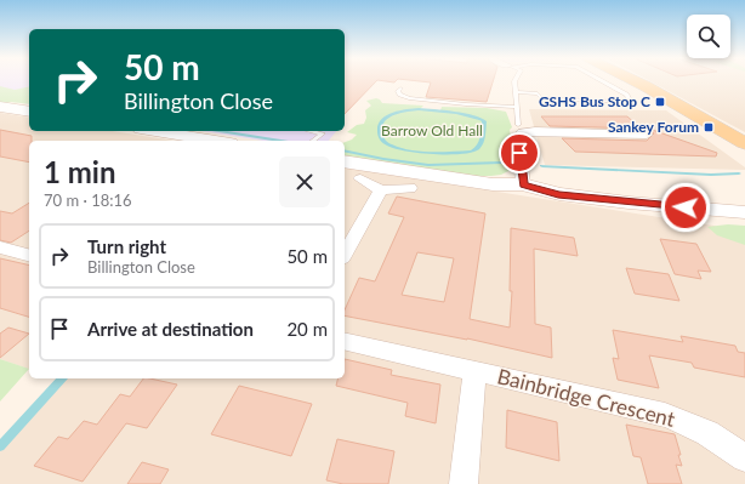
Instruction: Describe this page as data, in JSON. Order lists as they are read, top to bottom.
{
  "streets": {
    "street": ["Bainbridge Crescent"]
  },
  "parks": ["Barrow Old Hall"],
  "places": {
    "transit": ["GSHS Bus Stop C", "Sankey Forum"]
  },
  "page": {
    "turn": ["50 m", "Billington Close"],
    "heading": ["1 min", "70 m · 18:16"],
    "list": [
      {
        "name": "Turn right",
        "note": "Billington Close",
        "value": "50 m"
      },
      {
        "name": "Arrive at destination",
        "value": "20 m"
      }
    ]
  }
}
